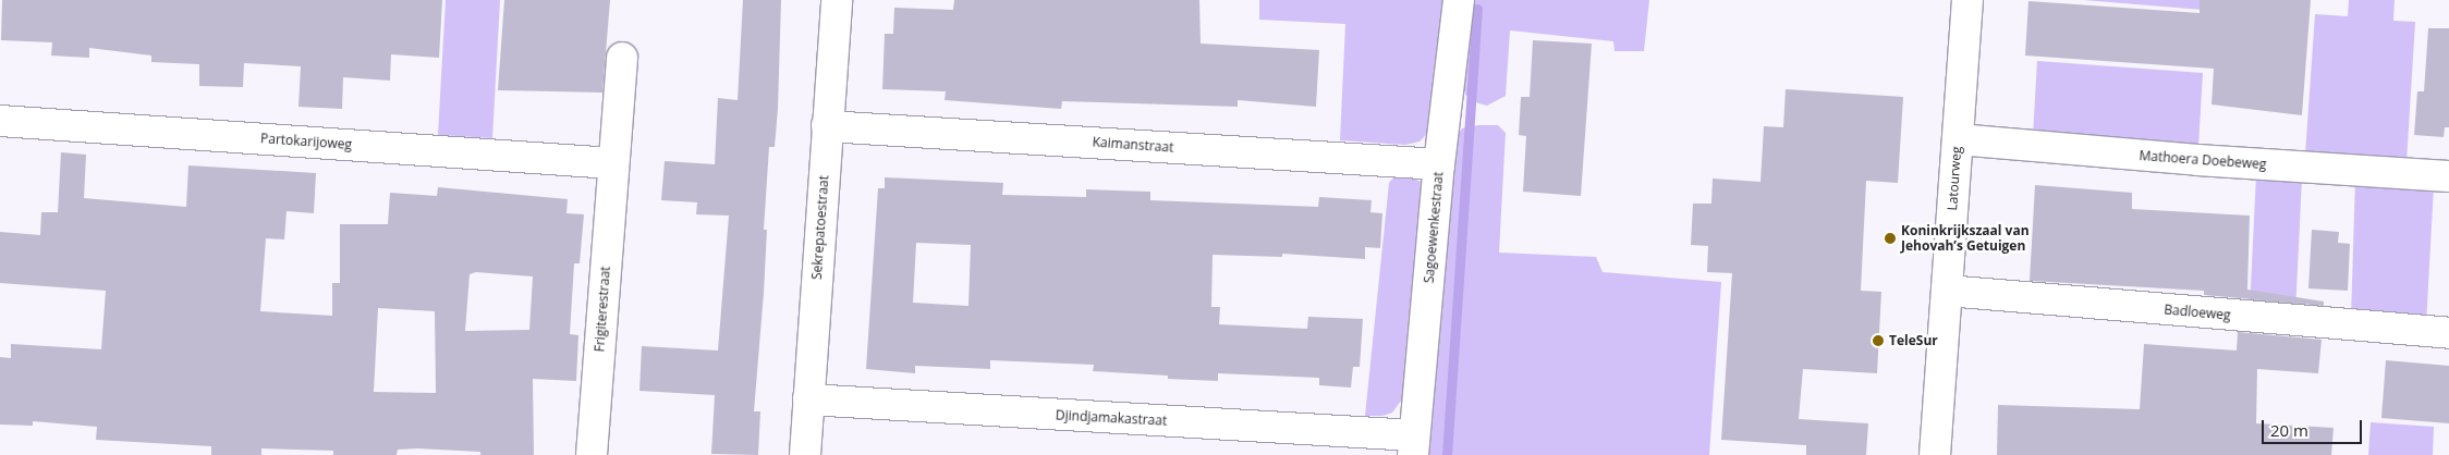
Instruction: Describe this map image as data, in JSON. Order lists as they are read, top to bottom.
{
  "streets": {
    "street": [
      "Partokarijoweg",
      "Kaimanstraat",
      "Mathoera Doebeweg",
      "Latourweg",
      "Sekrepatoestraat",
      "Sagoewenkestraat",
      "Frigiterestraat",
      "Badloeweg",
      "Djindjamakastraat"
    ]
  },
  "crossings": [
    ["Partokarijoweg", "Frigiterestraat"],
    ["Kaimanstraat", "Sekrepatoestraat"],
    ["Kaimanstraat", "Sagoewenkestraat"],
    ["Mathoera Doebeweg", "Latourweg"],
    ["Latourweg", "Badloeweg"],
    ["Sekrepatoestraat", "Djindjamakastraat"],
    ["Sagoewenkestraat", "Djindjamakastraat"]
  ],
  "places": ["Koninkrijkszaal van Jehovah’s Getuigen", "TeleSur"],
  "scale_bar": "20 m"
}
